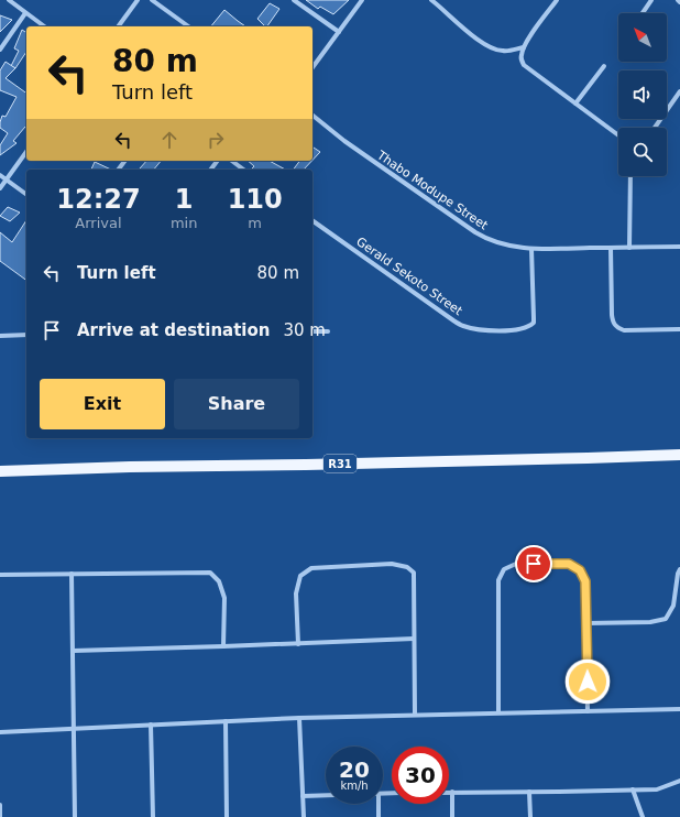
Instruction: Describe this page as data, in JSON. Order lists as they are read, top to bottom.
{
  "streets": {
    "main road": ["R31"],
    "street": ["Thabo Modupe Street", "Gerald Sekoto Street"]
  },
  "crossings": [
    ["Thabo Modupe Street", "Gerald Sekoto Street"]
  ],
  "north": "top left",
  "page": {
    "turn": ["80 m", "Turn left"],
    "eta": [
      "12:27",
      "Arrival",
      "1",
      "min",
      "110",
      "m"
    ],
    "list": [
      {
        "name": "Turn left",
        "value": "80 m"
      },
      {
        "name": "Arrive at destination",
        "value": "30 m"
      }
    ],
    "buttons": ["Exit", "Share"],
    "speed": "20 km/h",
    "limit": "30"
  }
}
